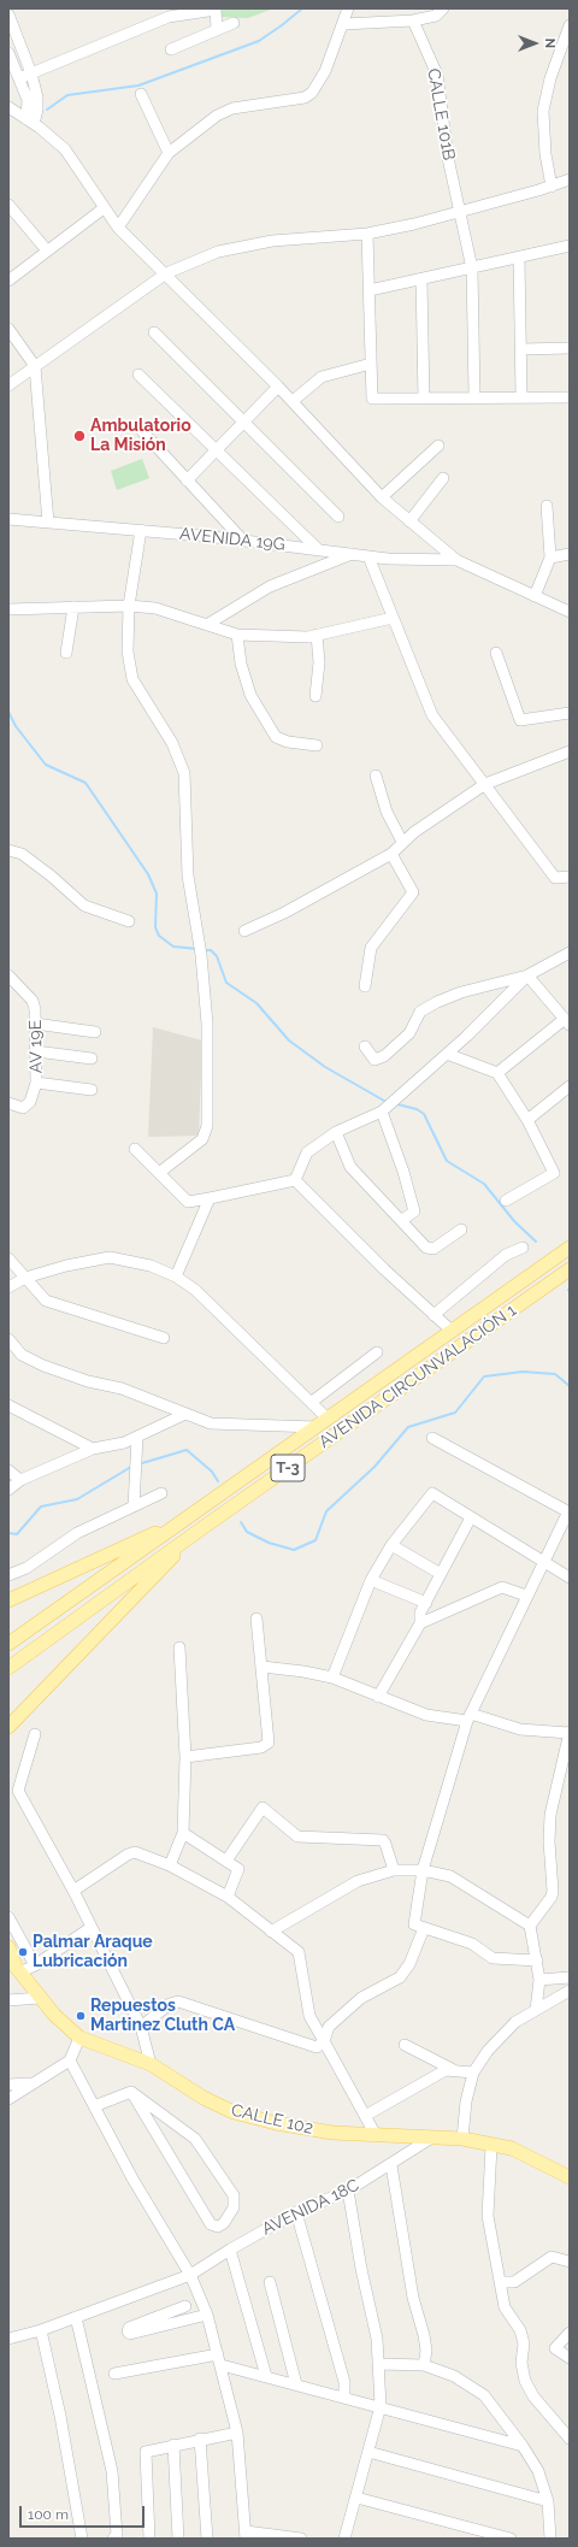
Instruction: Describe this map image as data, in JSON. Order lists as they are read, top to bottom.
{
  "streets": {
    "main road": ["AVENIDA CIRCUNVALACIÓN 1", "T-3", "CALLE 102"],
    "street": [
      "CALLE 101B",
      "AVENIDA 19G",
      "AV 19E",
      "AVENIDA 18C"
    ]
  },
  "crossings": [
    ["CALLE 102", "AVENIDA 18C"]
  ],
  "places": ["Ambulatorio La Misión", "Palmar Araque Lubricación", "Repuestos Martinez Cluth CA"],
  "scale_bar": "100 m",
  "north": "right"
}
